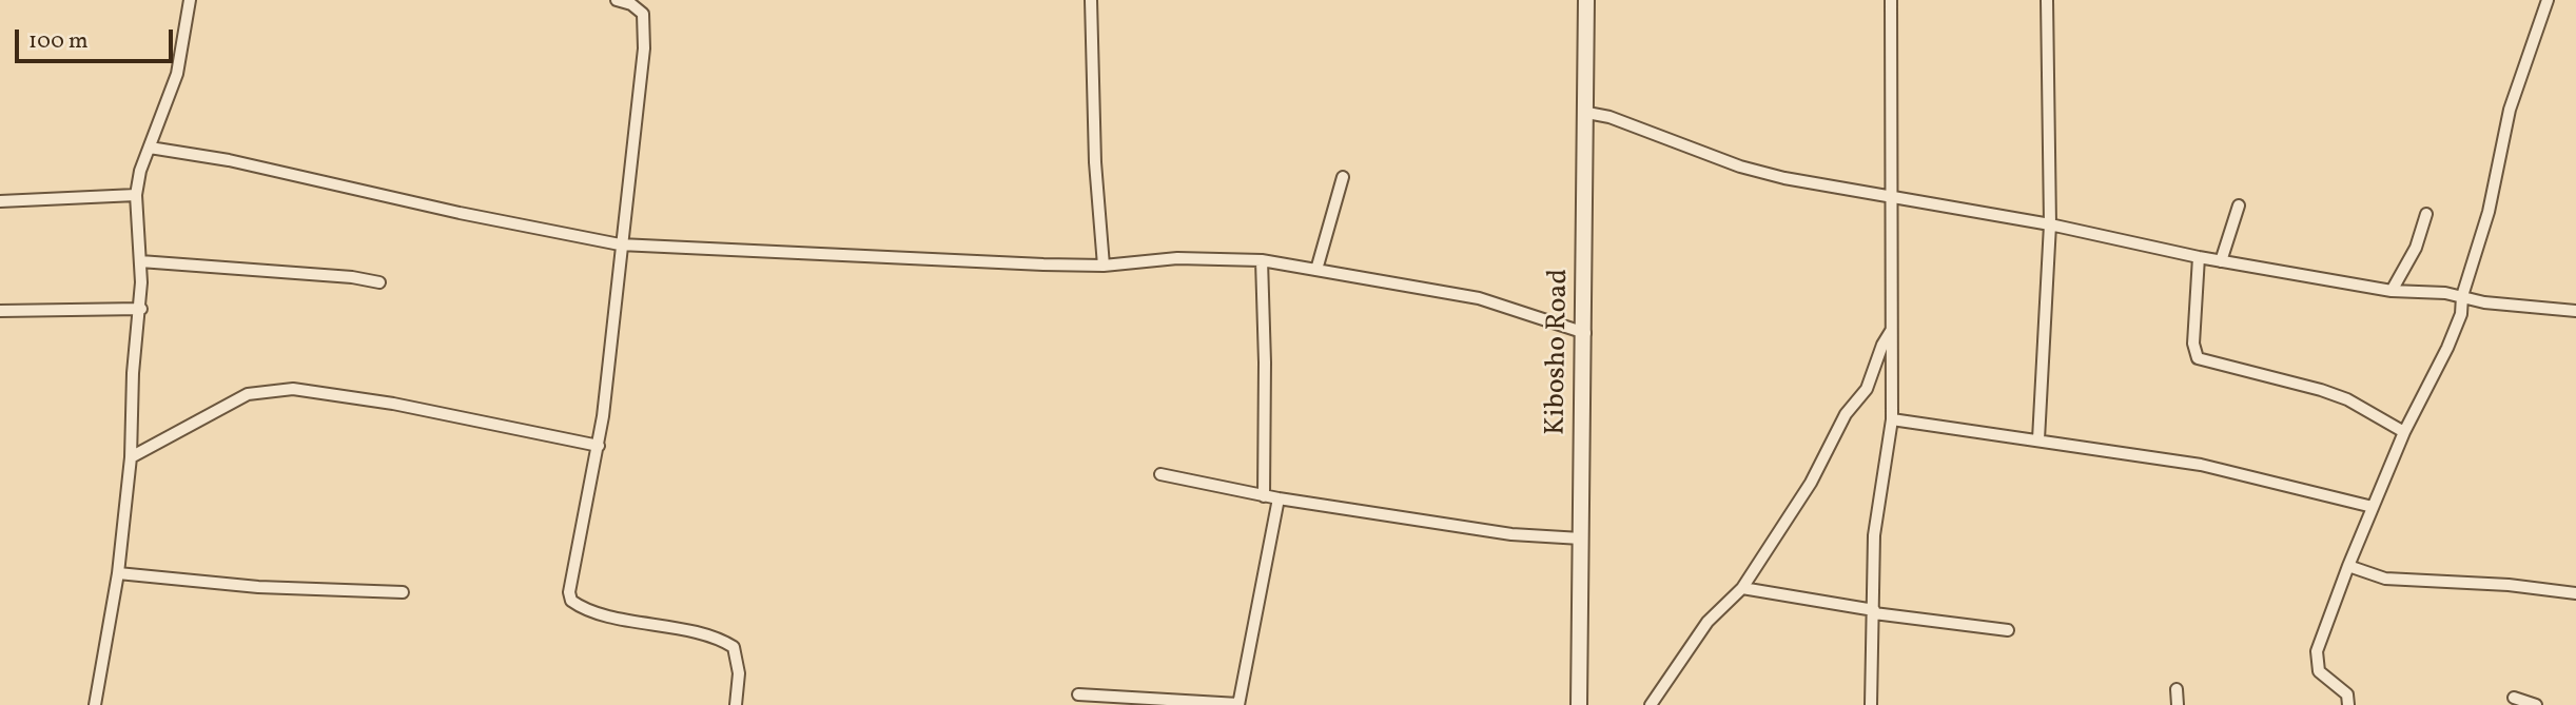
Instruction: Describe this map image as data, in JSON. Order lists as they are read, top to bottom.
{
  "streets": {
    "street": ["Kibosho Road"]
  },
  "scale_bar": "100 m"
}
